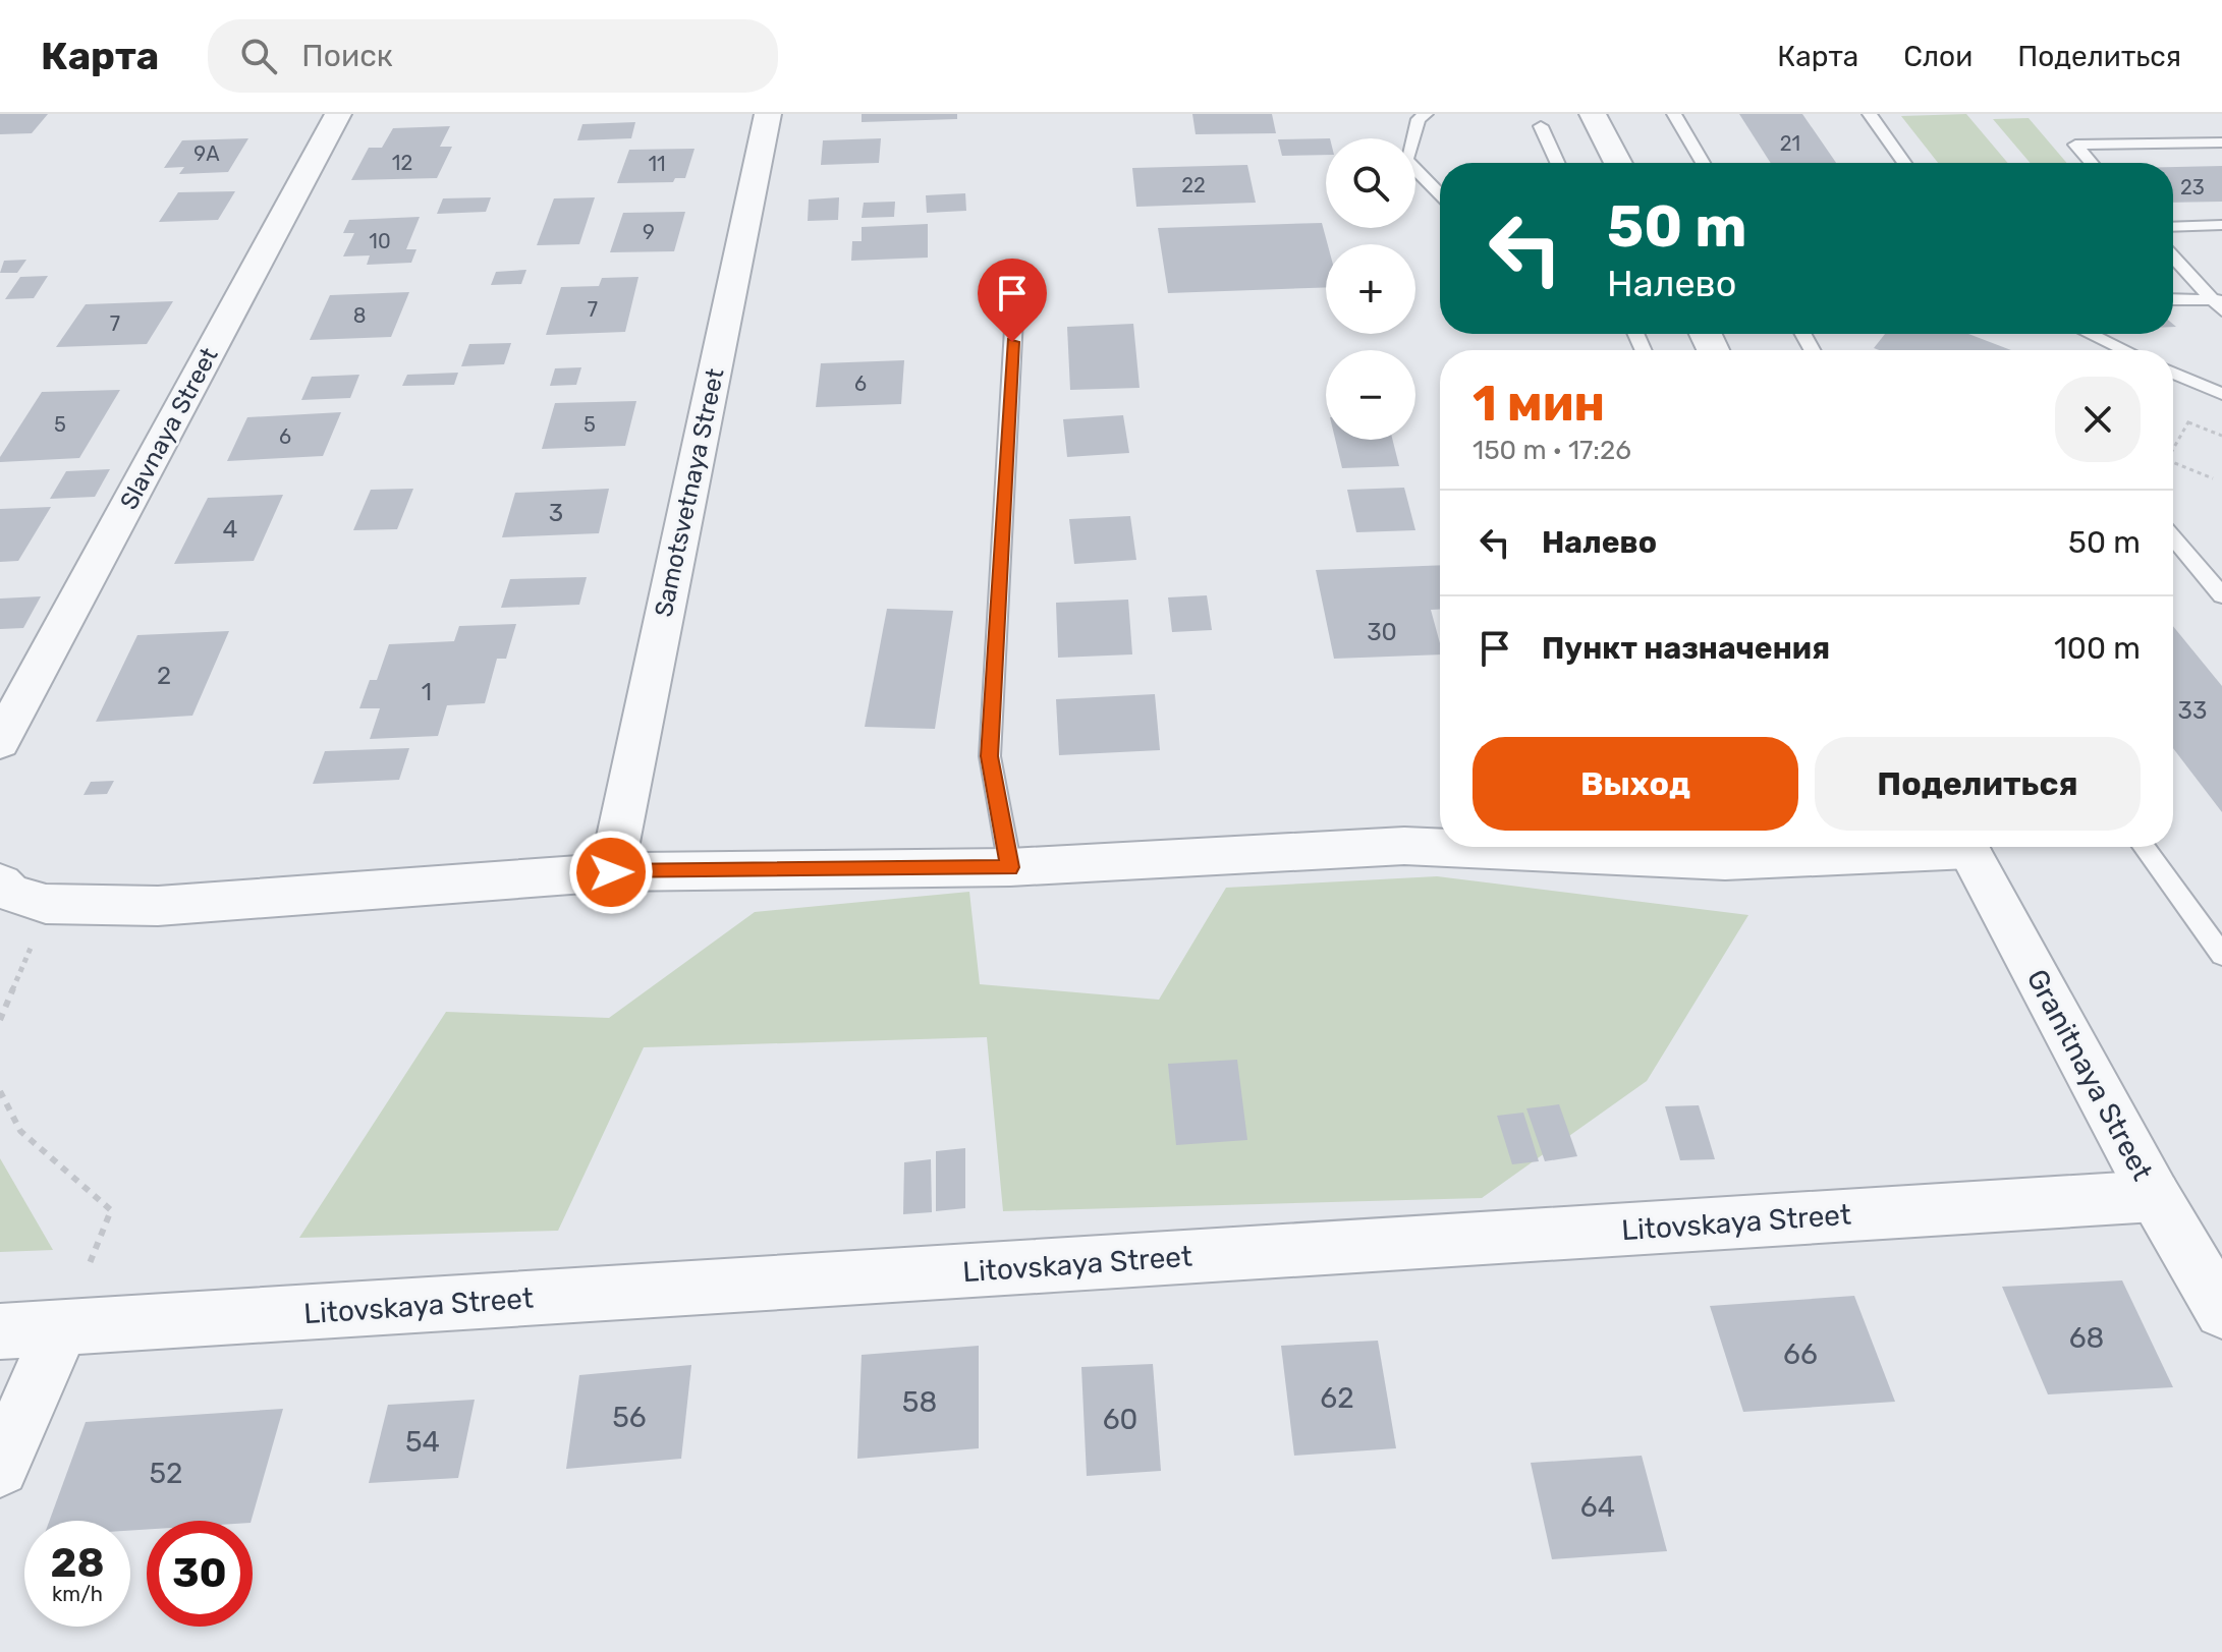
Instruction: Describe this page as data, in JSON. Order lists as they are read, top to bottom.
{
  "streets": {
    "street": [
      "Slavnaya Street",
      "Samotsvetnaya Street",
      "Granitnaya Street",
      "Litovskaya Street"
    ]
  },
  "crossings": [
    ["Granitnaya Street", "Litovskaya Street"]
  ],
  "house_numbers": [
    "21",
    "9А",
    "12",
    "11",
    "22",
    "23",
    "9",
    "10",
    "7",
    "8",
    "7",
    "6",
    "5",
    "5",
    "6",
    "3",
    "4",
    "30",
    "2",
    "1",
    "33",
    "68",
    "66",
    "62",
    "58",
    "56",
    "60",
    "54",
    "52",
    "64"
  ],
  "page": {
    "header": "Карта",
    "search": "Поиск",
    "nav": ["Карта", "Слои", "Поделиться"],
    "map_buttons": ["+", "−"],
    "turn": ["50 m", "Налево"],
    "heading": ["1 мин", "150 m · 17:26"],
    "list": [
      {
        "name": "Налево",
        "value": "50 m"
      },
      {
        "name": "Пункт назначения",
        "value": "100 m"
      }
    ],
    "buttons": ["Выход", "Поделиться"],
    "speed": "28 km/h",
    "limit": "30"
  }
}
